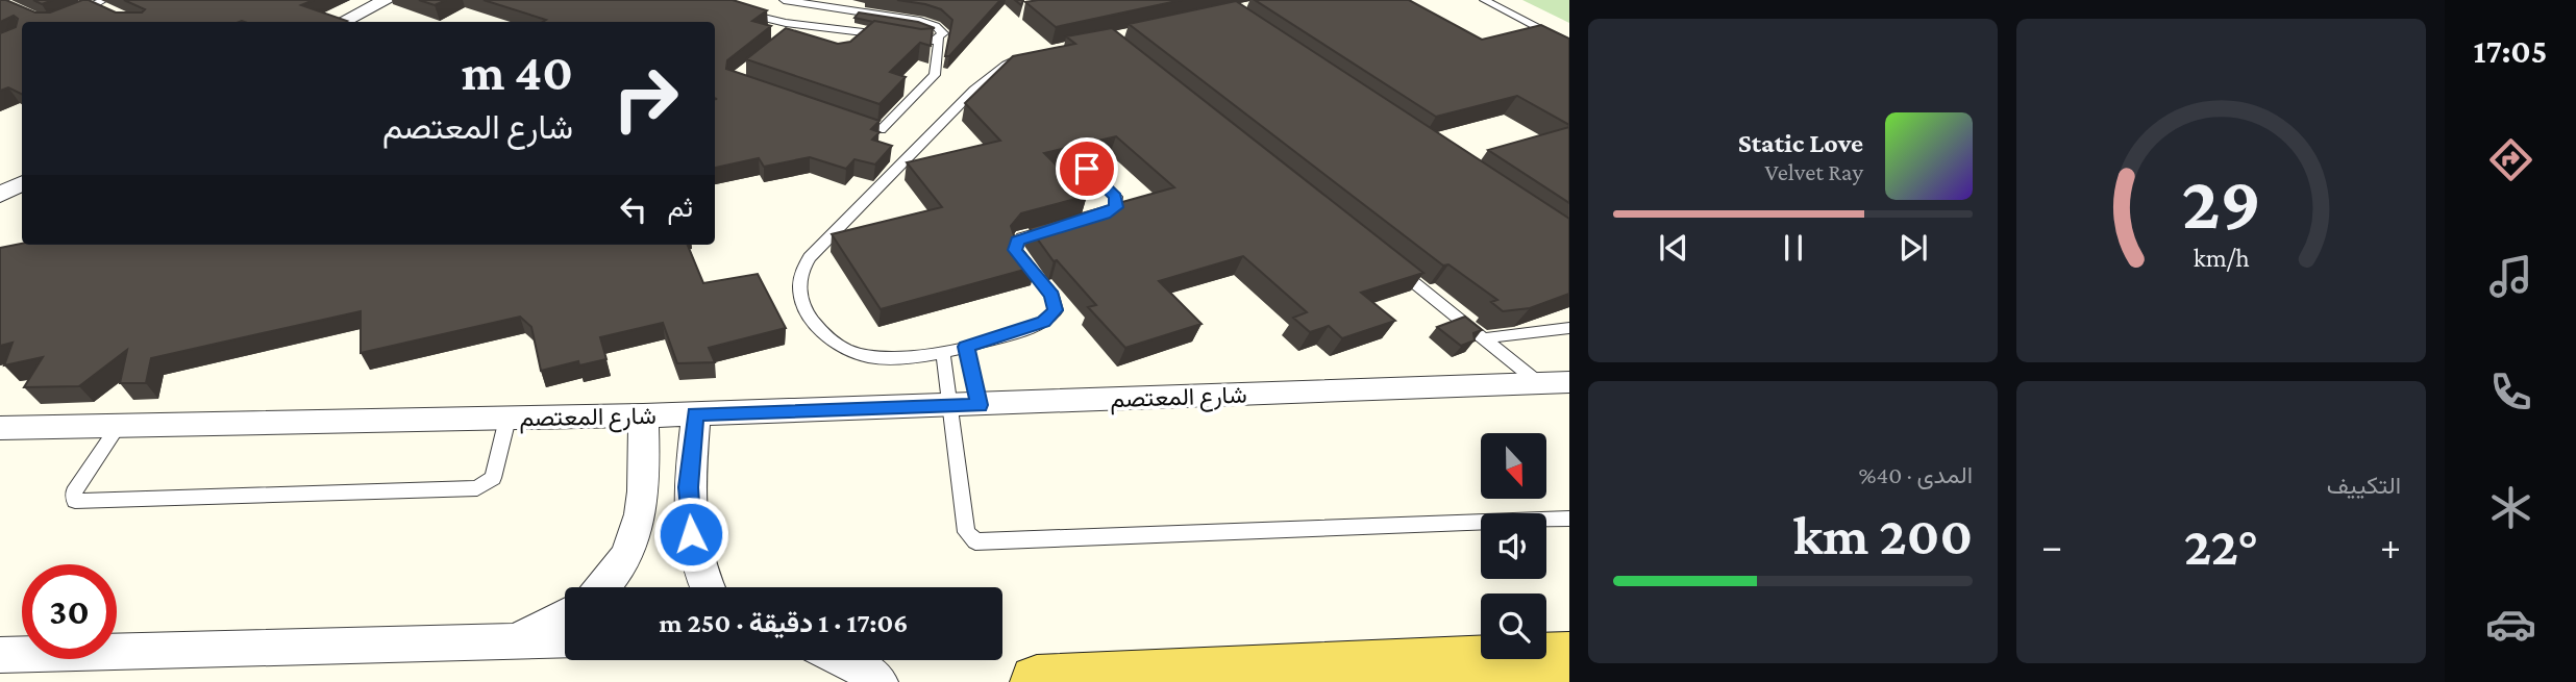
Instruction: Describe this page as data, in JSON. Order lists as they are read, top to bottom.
{
  "streets": {
    "street": ["شارع المعتصم"]
  },
  "north": "bottom",
  "page": {
    "tabs": "17:05",
    "turn": ["40 m", "شارع المعتصم"],
    "song": ["Static Love", "Velvet Ray"],
    "then": "ثم",
    "tile": [
      "التكييف",
      ["المدى · 40%", "200 km"]
    ],
    "heat": ["−", "22°", "+"],
    "limit": "30",
    "trip": "17:06 · 1 دقيقة · 250 m",
    "gauge": ["29", "km/h"]
  }
}
